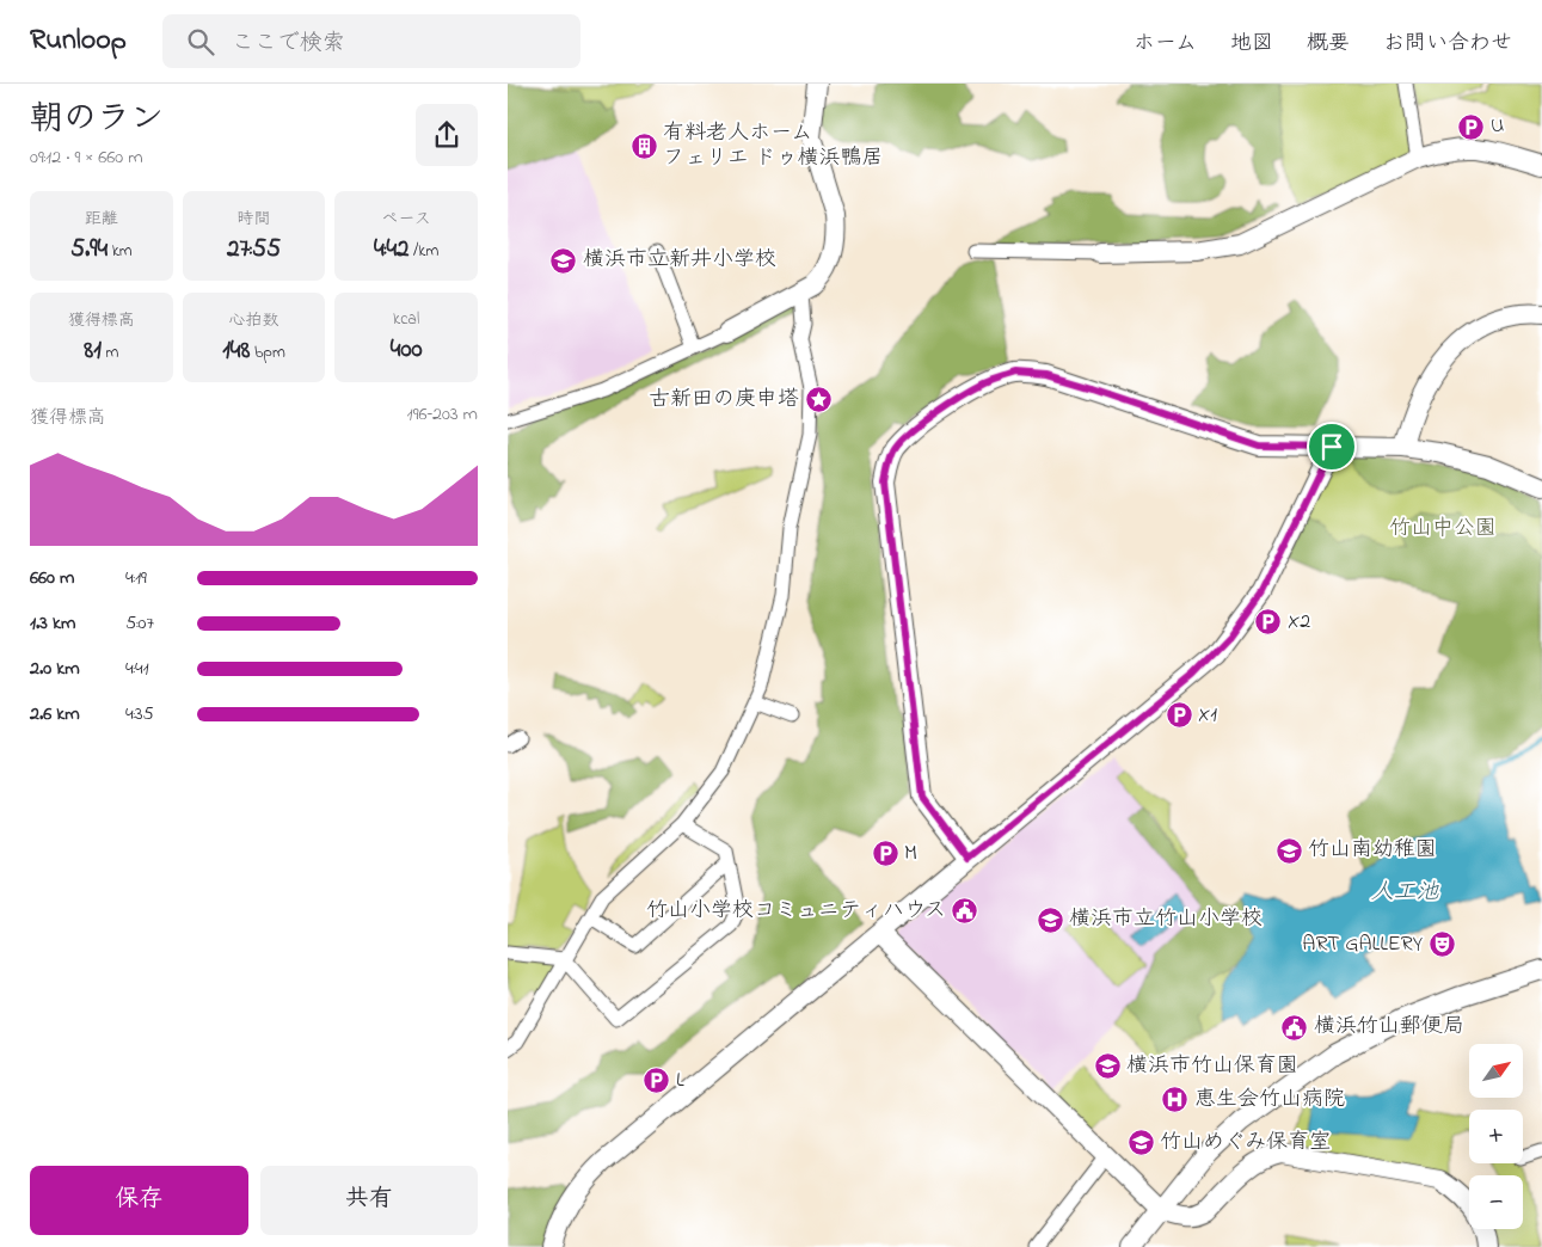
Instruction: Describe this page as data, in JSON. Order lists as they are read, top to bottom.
{
  "water": ["人工池"],
  "parks": ["竹山中公園"],
  "places": {
    "parking": [
      "U",
      "X2",
      "X1",
      "M",
      "L"
    ],
    "building": ["有料老人ホーム フェリエ ドゥ横浜鴨居"],
    "school or university": [
      "横浜市立新井小学校",
      "竹山南幼稚園",
      "横浜市立竹山小学校",
      "横浜市竹山保育園",
      "竹山めぐみ保育室"
    ],
    "place": ["古新田の庚申塔"],
    "public building": ["竹山小学校コミュニティハウス", "横浜竹山郵便局"],
    "theatre": ["ART GALLERY"],
    "hospital": ["恵生会竹山病院"]
  },
  "north": "top right",
  "page": {
    "header": "Runloop",
    "search": "ここで検索",
    "nav": [
      "ホーム",
      "地図",
      "概要",
      "お問い合わせ"
    ],
    "heading": ["朝のラン", "09:12 · 9 × 660 m"],
    "stats": [
      ["距離", "5.94 km"],
      ["時間", "27:55"],
      ["ペース", "4:42 /km"],
      ["獲得標高", "81 m"],
      ["心拍数", "148 bpm"],
      ["kcal", "400"]
    ],
    "chart": ["獲得標高", "196–203 m"],
    "list": [
      {
        "name": "660 m",
        "note": "4:19"
      },
      {
        "name": "1.3 km",
        "note": "5:07"
      },
      {
        "name": "2.0 km",
        "note": "4:41"
      },
      {
        "name": "2.6 km",
        "note": "4:35"
      }
    ],
    "map_buttons": ["+", "−"],
    "buttons": ["保存", "共有"]
  }
}
